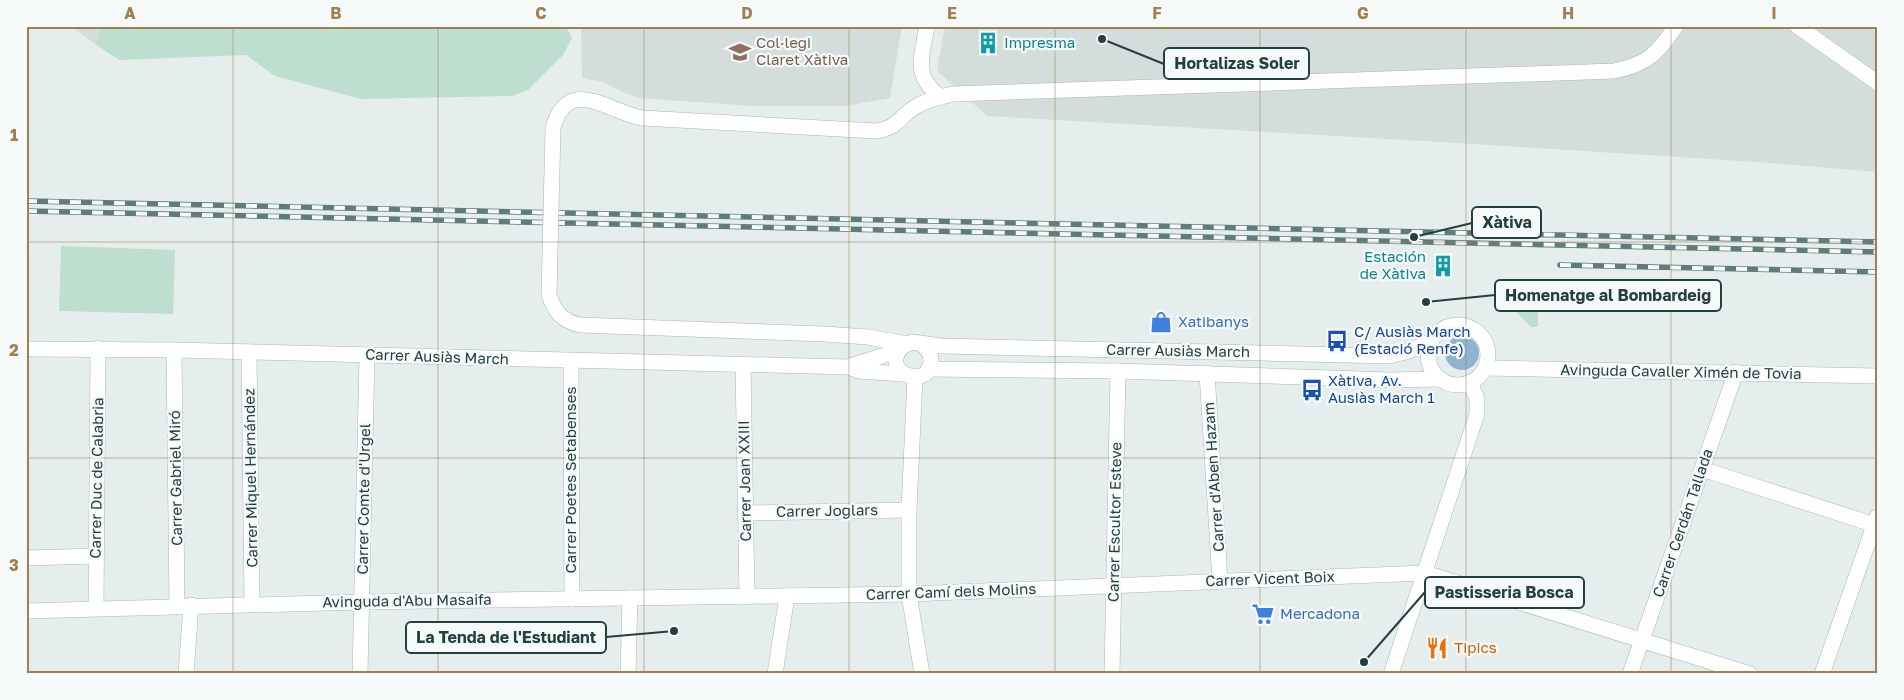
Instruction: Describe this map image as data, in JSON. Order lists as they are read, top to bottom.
{
  "streets": {
    "street": [
      "Carrer Ausiàs March",
      "Avinguda Cavaller Ximén de Tovia",
      "Carrer d'Aben Hazam",
      "Carrer Duc de Calabria",
      "Carrer Gabriel Miró",
      "Carrer Miquel Hernández",
      "Carrer Poetes Setabenses",
      "Carrer Joan XXIII",
      "Carrer Comte d'Urgel",
      "Carrer Joglars",
      "Carrer Escultor Esteve",
      "Carrer Cerdán Tallada",
      "Carrer Vicent Boix",
      "Carrer Camí dels Molins",
      "Avinguda d'Abu Masaifa"
    ]
  },
  "crossings": [
    ["Carrer Ausiàs March", "Avinguda Cavaller Ximén de Tovia"],
    ["Carrer Ausiàs March", "Carrer d'Aben Hazam"],
    ["Carrer Ausiàs March", "Carrer Duc de Calabria"],
    ["Carrer Ausiàs March", "Carrer Gabriel Miró"],
    ["Carrer Ausiàs March", "Carrer Miquel Hernández"],
    ["Carrer Ausiàs March", "Carrer Poetes Setabenses"],
    ["Carrer Ausiàs March", "Carrer Joan XXIII"],
    ["Carrer Ausiàs March", "Carrer Comte d'Urgel"],
    ["Carrer Ausiàs March", "Carrer Escultor Esteve"],
    ["Avinguda Cavaller Ximén de Tovia", "Carrer Cerdán Tallada"],
    ["Carrer d'Aben Hazam", "Carrer Vicent Boix"],
    ["Carrer Duc de Calabria", "Avinguda d'Abu Masaifa"],
    ["Carrer Gabriel Miró", "Avinguda d'Abu Masaifa"],
    ["Carrer Miquel Hernández", "Avinguda d'Abu Masaifa"],
    ["Carrer Poetes Setabenses", "Avinguda d'Abu Masaifa"],
    ["Carrer Joan XXIII", "Carrer Joglars"],
    ["Carrer Joan XXIII", "Avinguda d'Abu Masaifa"],
    ["Carrer Comte d'Urgel", "Avinguda d'Abu Masaifa"],
    ["Carrer Escultor Esteve", "Carrer Vicent Boix"],
    ["Carrer Escultor Esteve", "Carrer Camí dels Molins"],
    ["Carrer Cerdán Tallada", "Carrer Vicent Boix"],
    ["Carrer Vicent Boix", "Carrer Camí dels Molins"],
    ["Carrer Camí dels Molins", "Avinguda d'Abu Masaifa"]
  ],
  "places": {
    "other": [
      "Hortalizas Soler",
      "Xàtiva",
      "Homenatge al Bombardeig",
      "La Tenda de l'Estudiant",
      "Pastisseria Bosca"
    ],
    "building": ["Impresma", "Estación de Xàtiva"],
    "school or university": ["Col·legi Claret Xàtiva"],
    "shop": ["Xatibanys"],
    "bus stop": ["C/ Ausiàs March (Estació Renfe)", "Xàtiva, Av. Ausiàs March 1"],
    "supermarket": ["Mercadona"],
    "restaurant": ["Tipics"]
  },
  "grid": {
    "columns": [
      "A",
      "B",
      "C",
      "D",
      "E",
      "F",
      "G",
      "H",
      "I"
    ],
    "rows": ["1", "2", "3"]
  }
}
